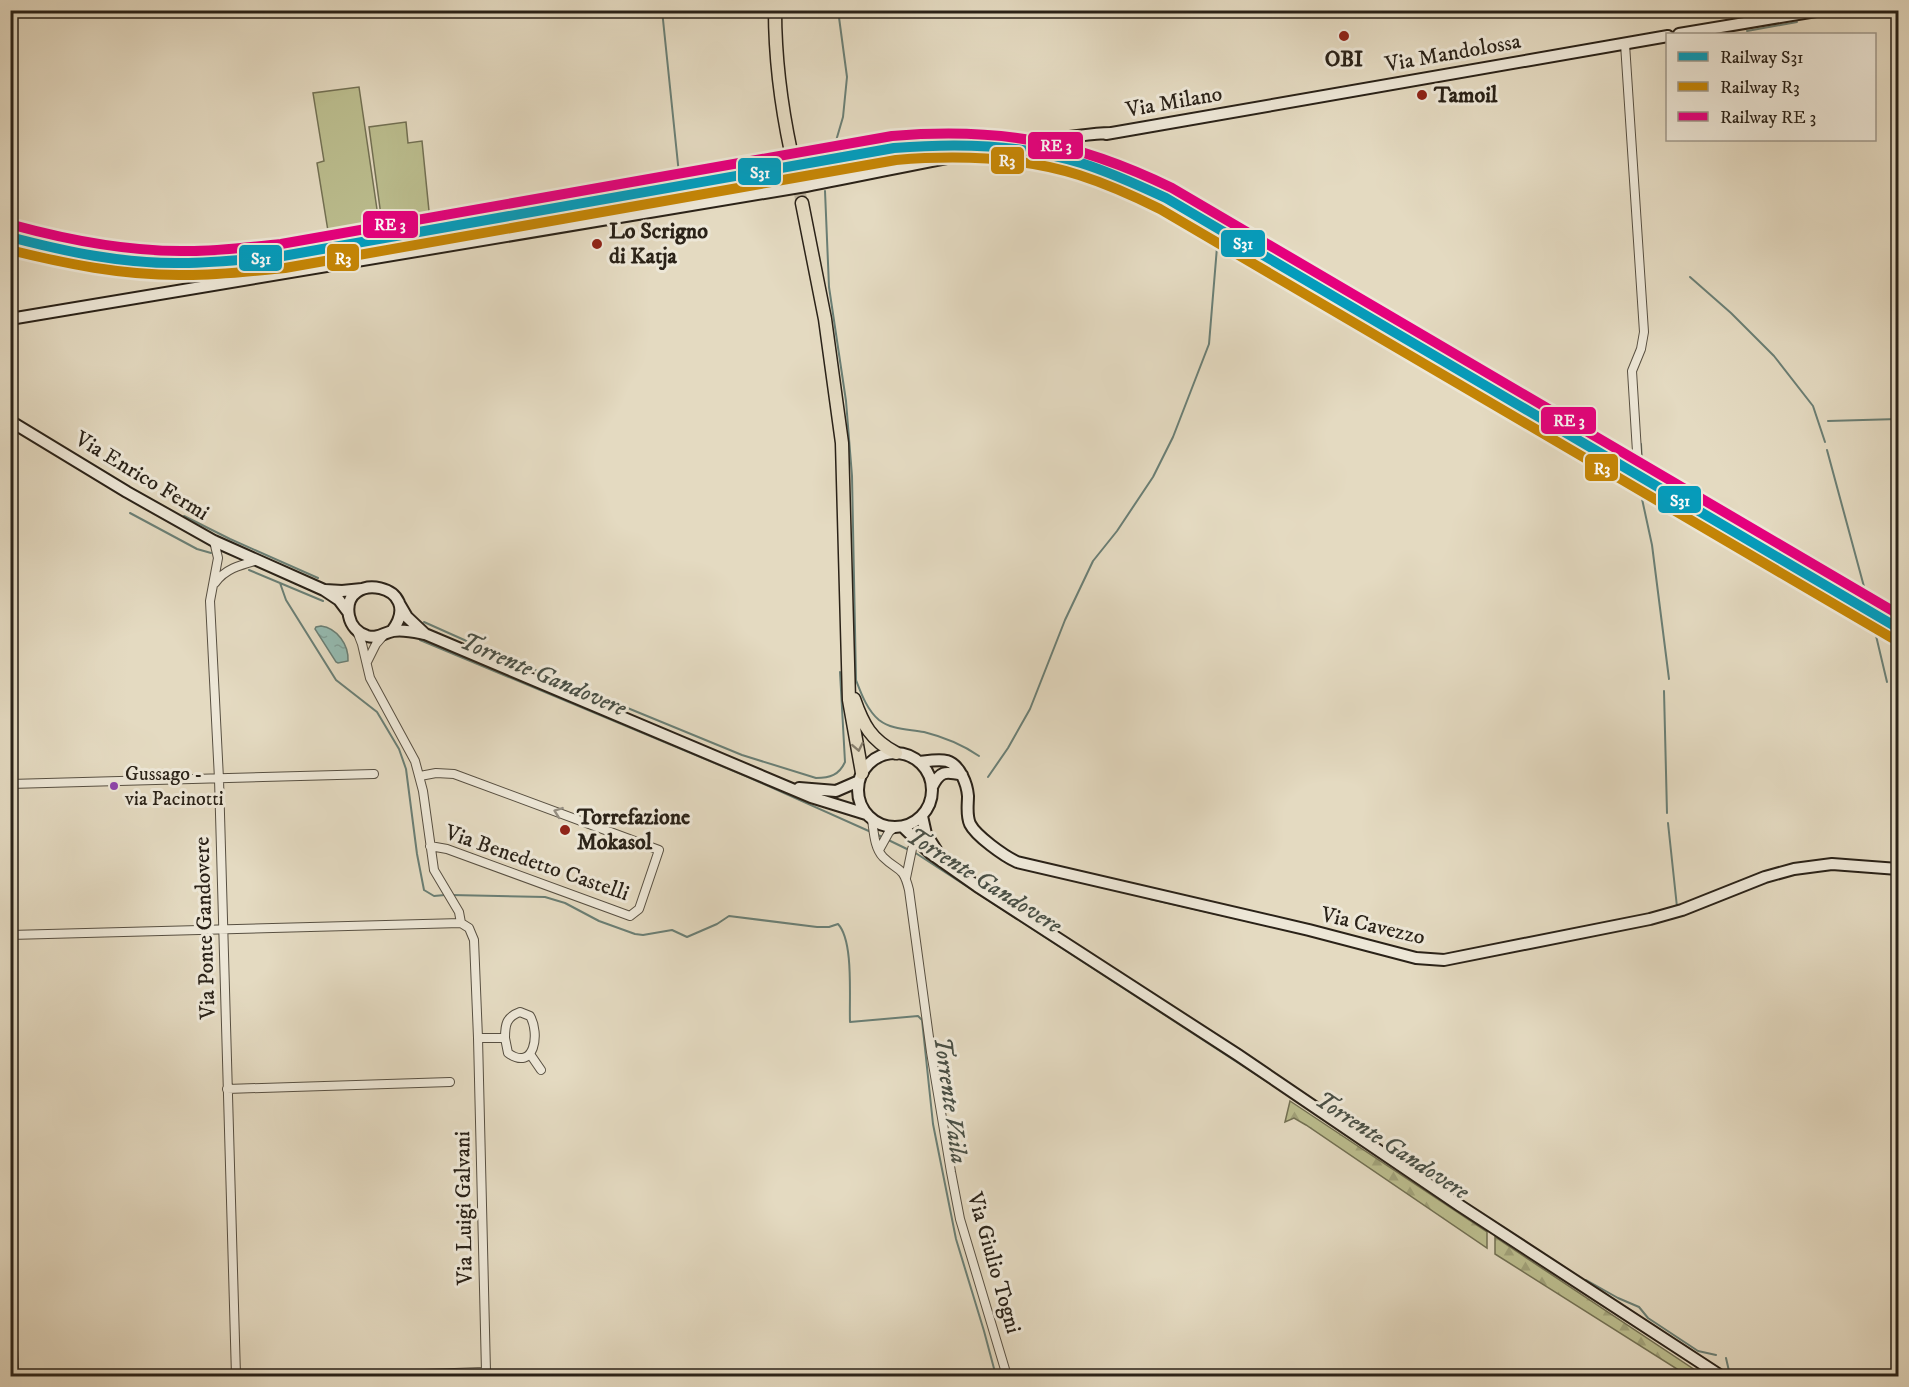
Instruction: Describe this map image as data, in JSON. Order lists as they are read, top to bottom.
{
  "streets": {
    "main road": [
      "Via Mandolossa",
      "Via Milano",
      "Via Enrico Fermi",
      "Via Cavezzo"
    ],
    "street": [
      "Via Benedetto Castelli",
      "Via Ponte Gandovere",
      "Via Luigi Galvani",
      "Via Giulio Togni"
    ]
  },
  "crossings": [
    ["Via Mandolossa", "Via Milano"],
    ["Via Enrico Fermi", "Via Ponte Gandovere"],
    ["Via Benedetto Castelli", "Via Luigi Galvani"]
  ],
  "water": ["Torrente Gandovere", "Torrente Vaila"],
  "places": [
    "OBI",
    "Tamoil",
    "Lo Scrigno di Katja",
    "Gussago - via Pacinotti",
    "Torrefazione Mokasol"
  ],
  "lines": ["rail line S31", "rail line R3"],
  "legend": ["Railway S31", "Railway R3", "Railway RE 3"]
}
